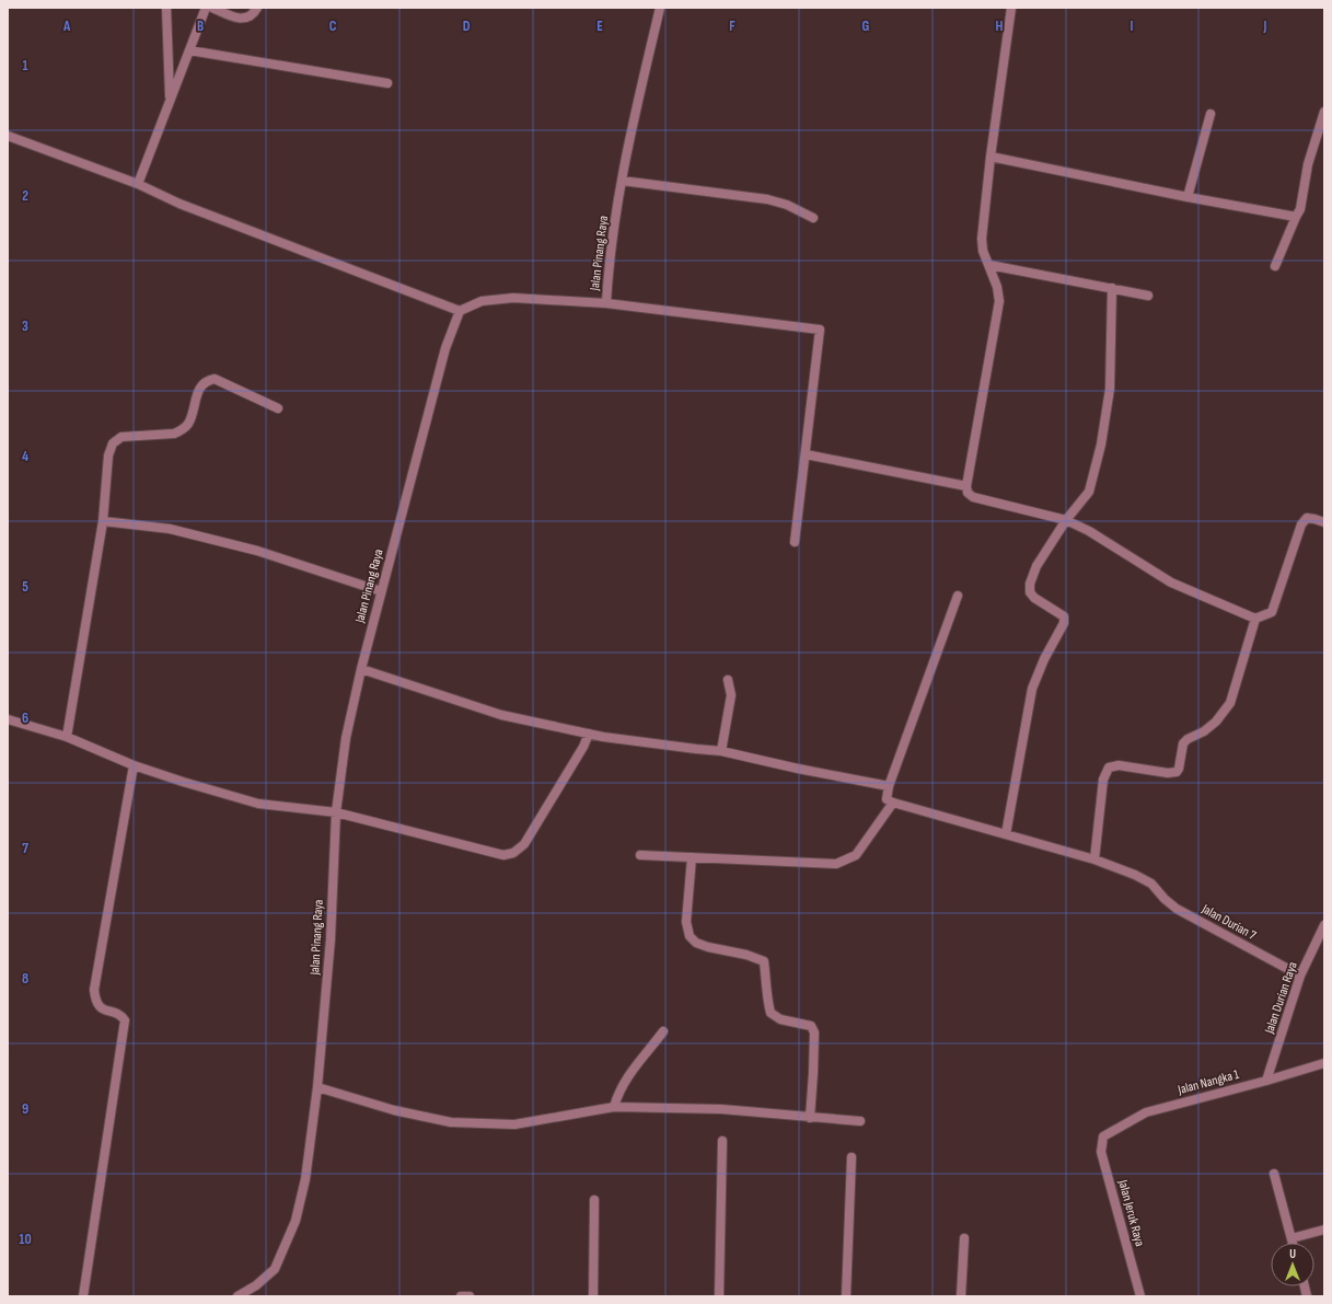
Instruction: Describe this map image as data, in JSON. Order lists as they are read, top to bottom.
{
  "streets": {
    "street": [
      "Jalan Pinang Raya",
      "Jalan Durian 7",
      "Jalan Durian Raya",
      "Jalan Nangka 1",
      "Jalan Jeruk Raya"
    ]
  },
  "crossings": [
    ["Jalan Durian 7", "Jalan Durian Raya"],
    ["Jalan Durian Raya", "Jalan Nangka 1"],
    ["Jalan Nangka 1", "Jalan Jeruk Raya"]
  ],
  "north": "top",
  "grid": {
    "columns": [
      "A",
      "B",
      "C",
      "D",
      "E",
      "F",
      "G",
      "H",
      "I",
      "J"
    ],
    "rows": [
      "1",
      "2",
      "3",
      "4",
      "5",
      "6",
      "7",
      "8",
      "9",
      "10"
    ]
  }
}
